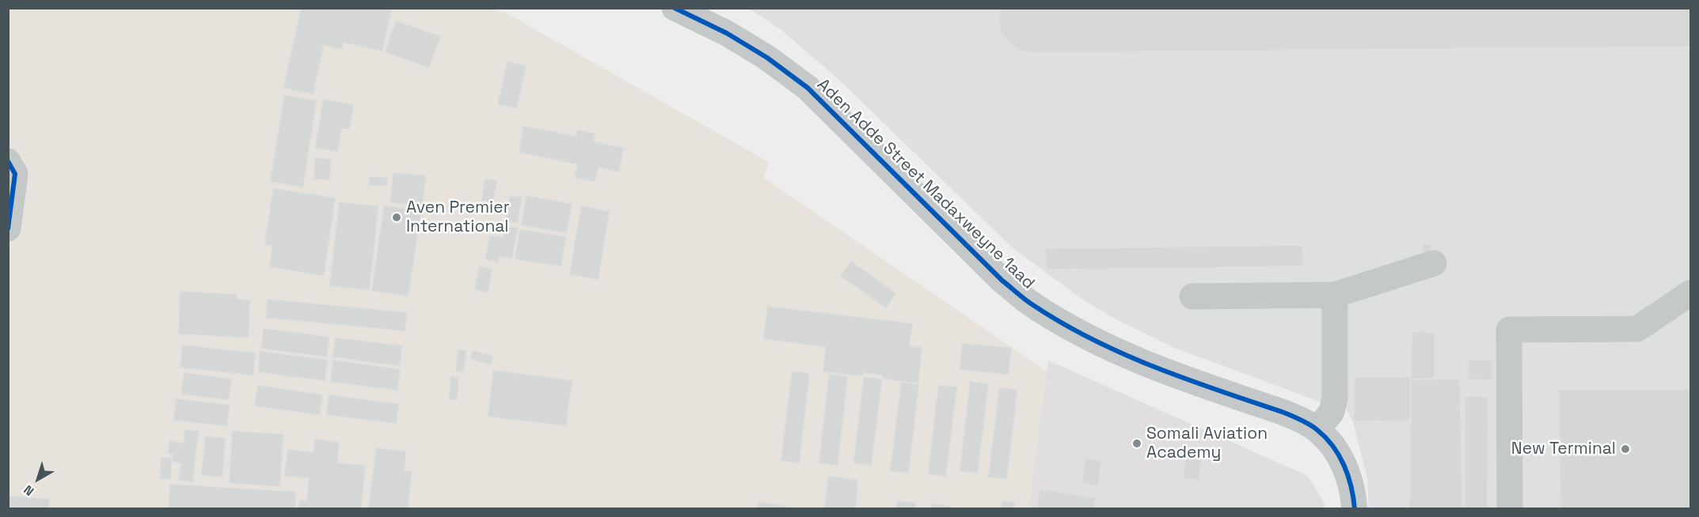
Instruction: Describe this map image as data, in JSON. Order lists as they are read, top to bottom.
{
  "streets": {
    "street": ["Aden Adde Street Madaxweyne 1aad"]
  },
  "places": ["Aven Premier International", "Somali Aviation Academy", "New Terminal"],
  "north": "bottom left"
}
